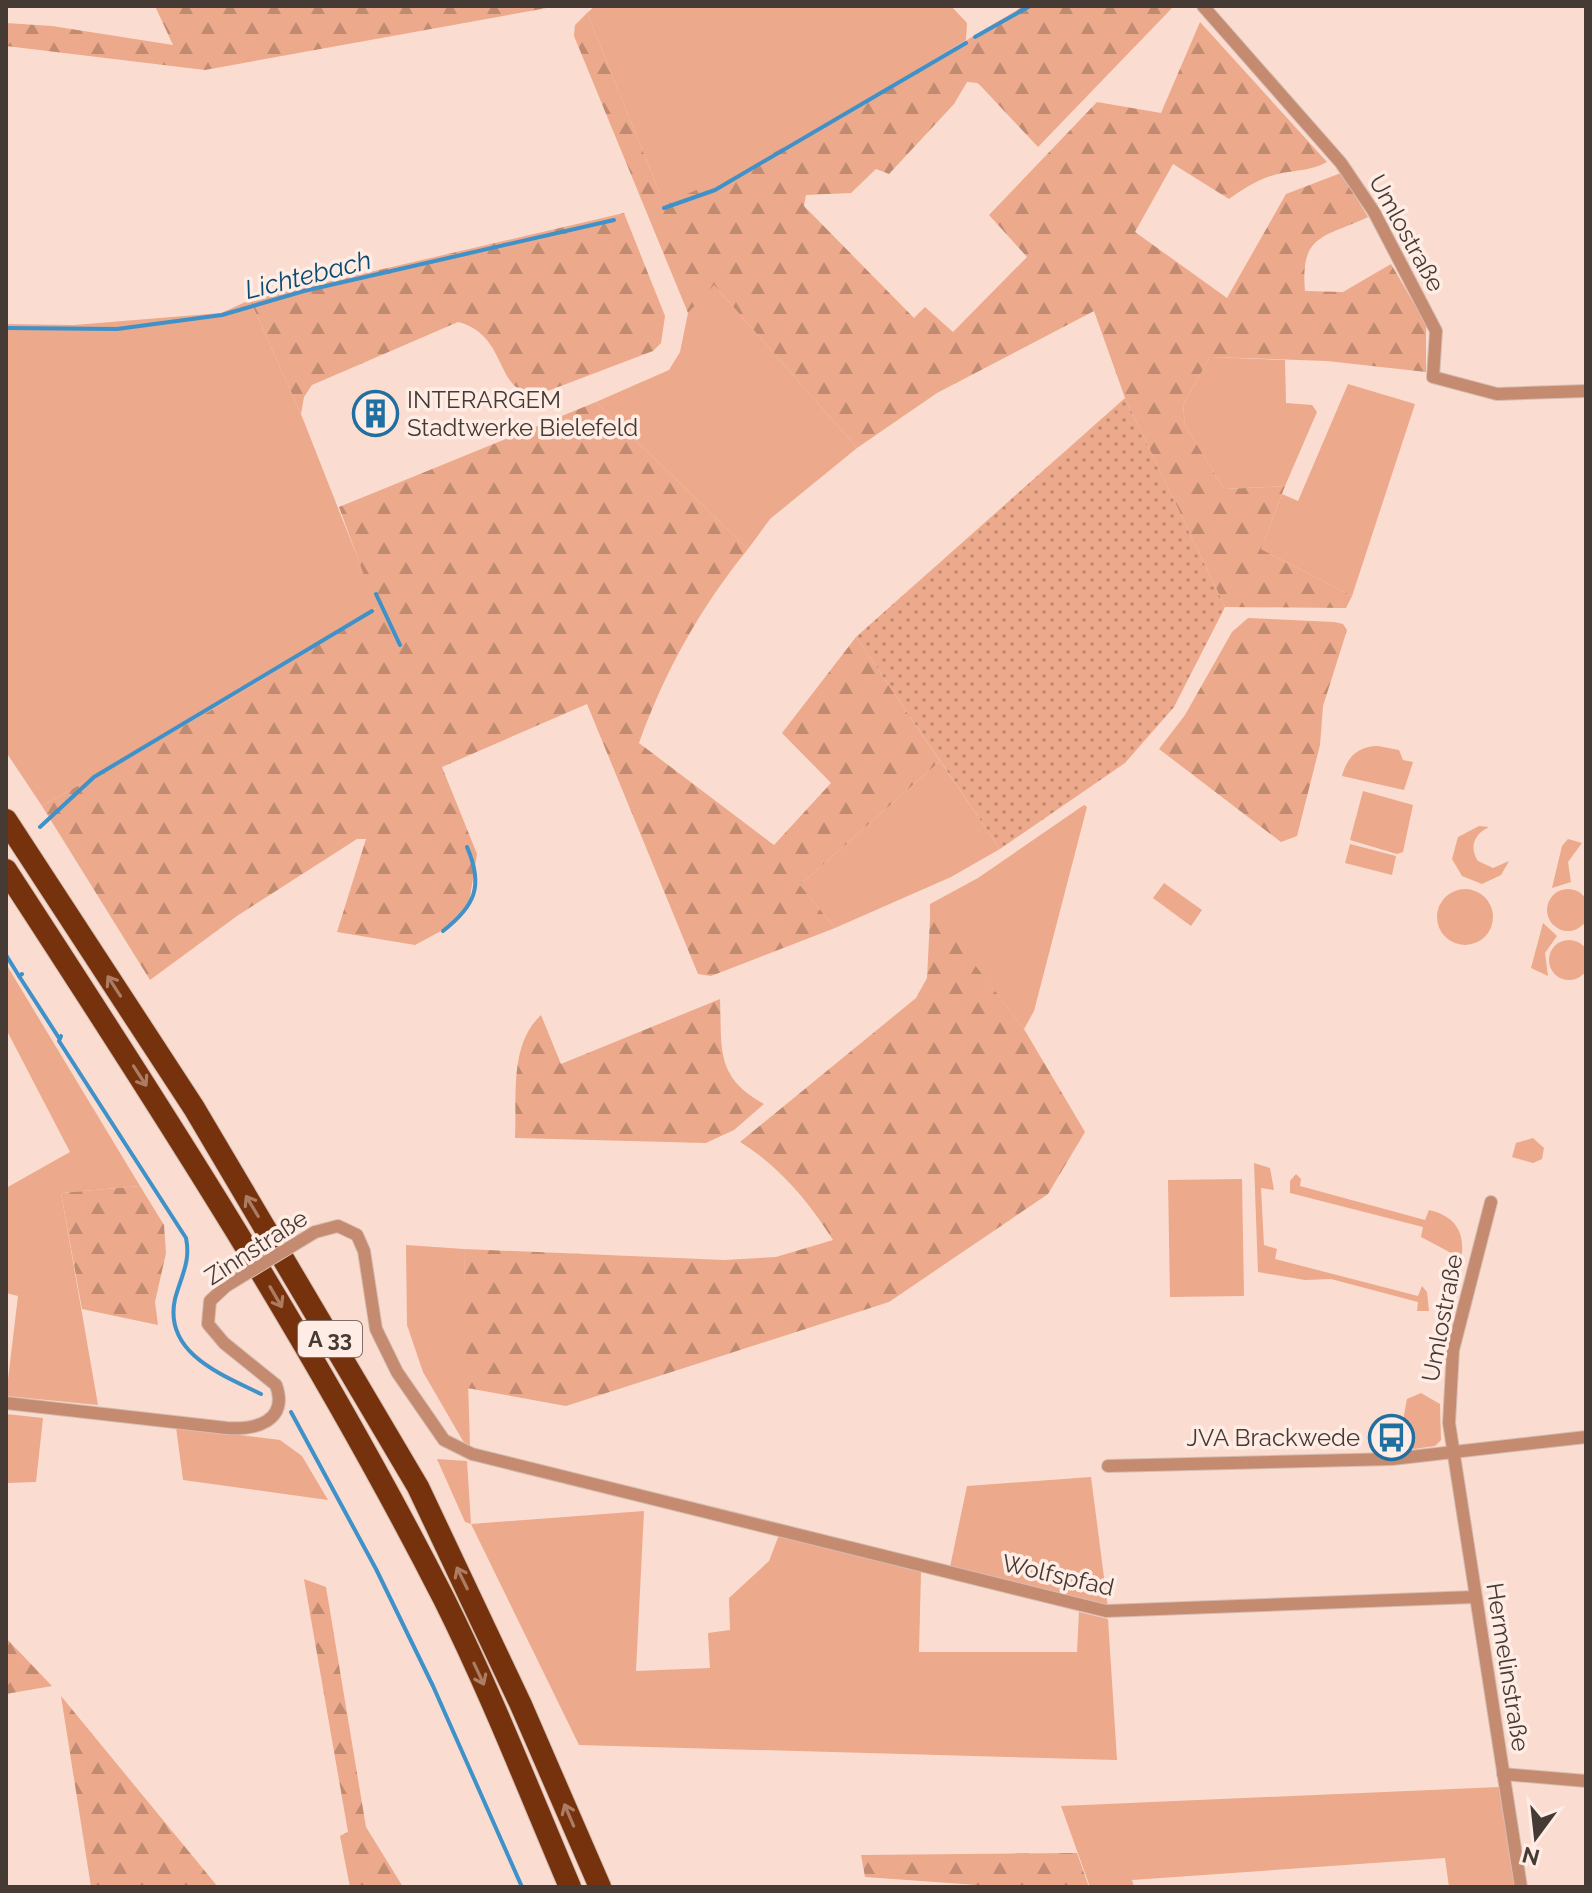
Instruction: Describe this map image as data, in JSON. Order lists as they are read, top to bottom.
{
  "streets": {
    "highway": ["A 33"],
    "street": [
      "Umlostraße",
      "Zinnstraße",
      "Wolfspfad",
      "Hermelinstraße"
    ]
  },
  "crossings": [
    ["Umlostraße", "Hermelinstraße"],
    ["Zinnstraße", "Wolfspfad"],
    ["Wolfspfad", "Hermelinstraße"]
  ],
  "water": ["Lichtebach"],
  "places": {
    "building": ["INTERARGEM Stadtwerke Bielefeld"],
    "bus stop": ["JVA Brackwede"]
  },
  "north": "bottom"
}
